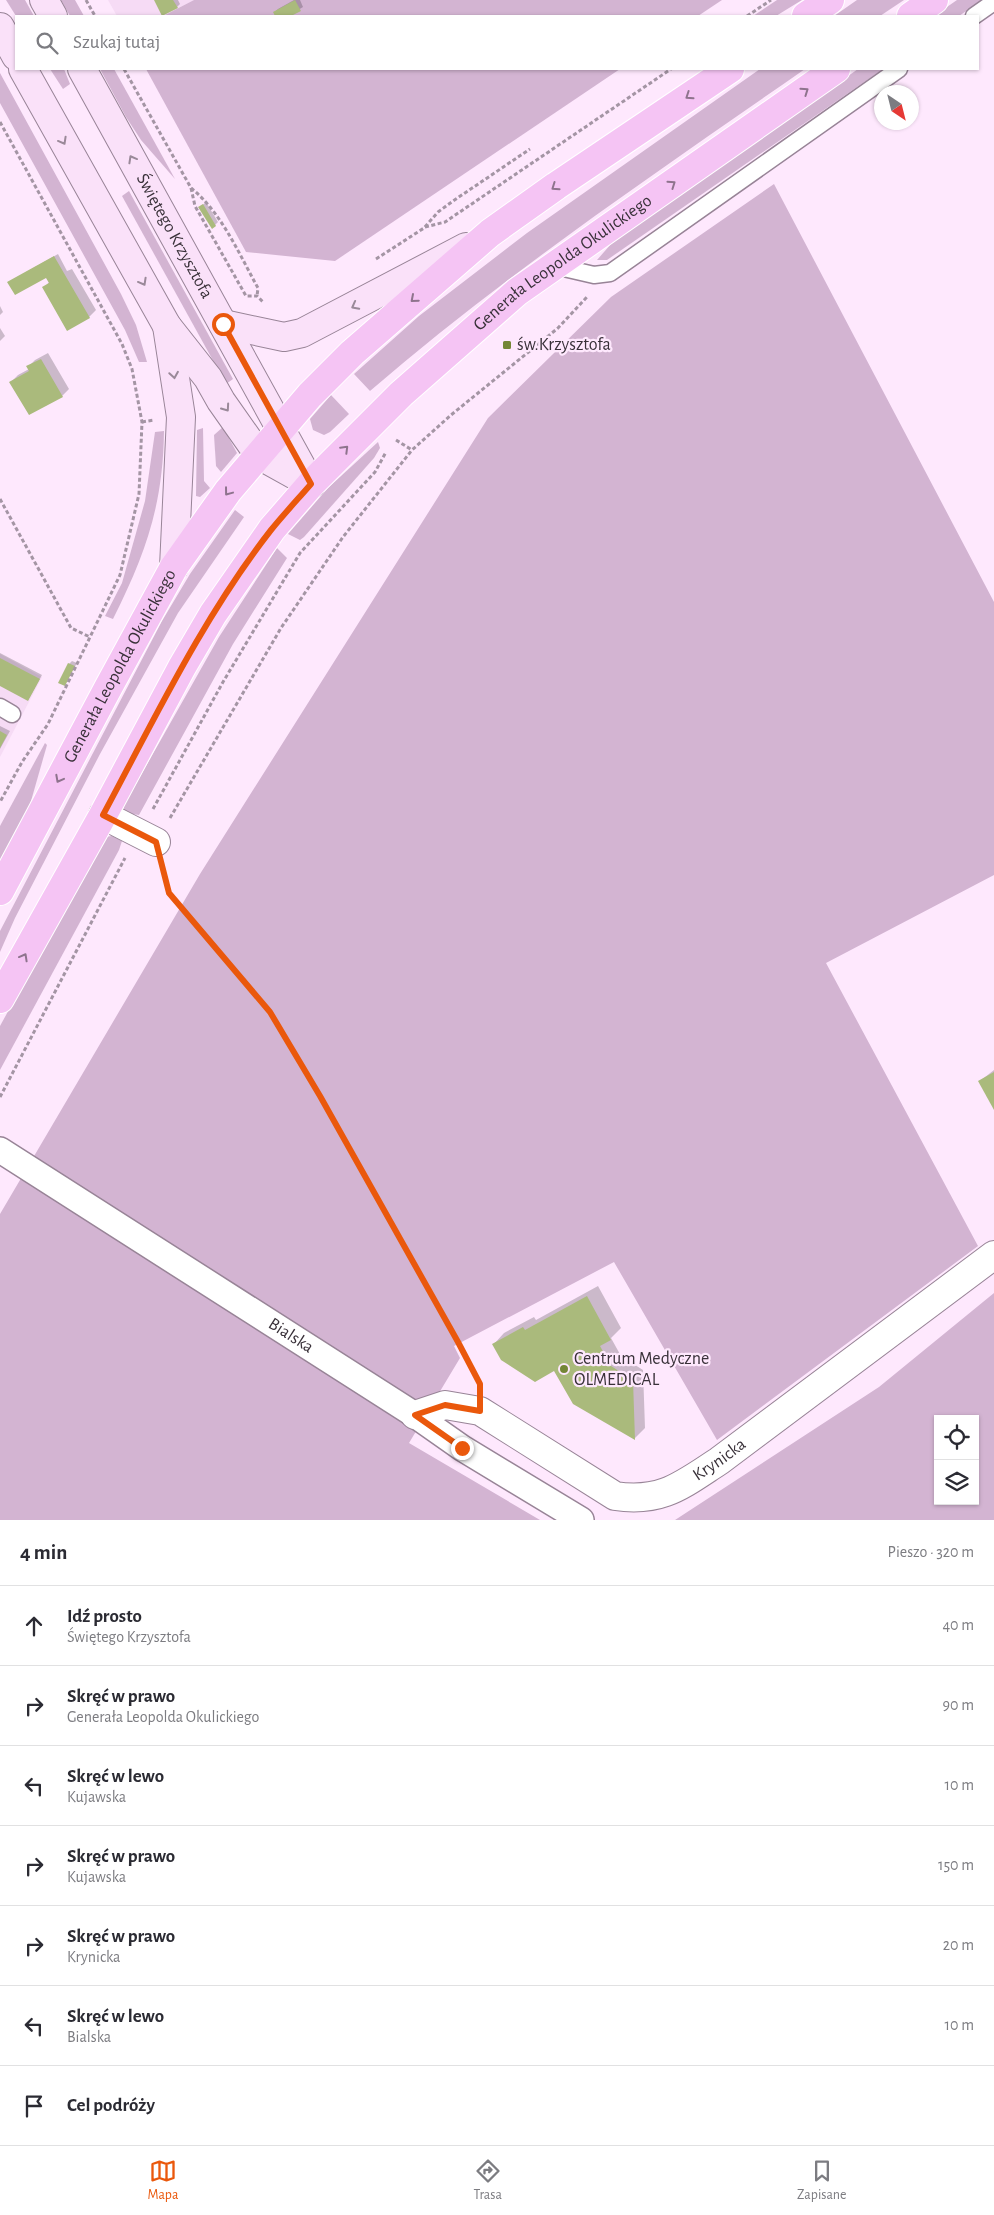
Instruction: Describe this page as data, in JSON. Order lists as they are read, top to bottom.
{
  "streets": {
    "main road": ["Świętego Krzysztofa", "Generała Leopolda Okulickiego"],
    "street": ["Bialska", "Krynicka"]
  },
  "crossings": [
    ["Świętego Krzysztofa", "Generała Leopolda Okulickiego"],
    ["Bialska", "Krynicka"]
  ],
  "places": {
    "transit": ["św.Krzysztofa"],
    "other": ["Centrum Medyczne OLMEDICAL"]
  },
  "north": "bottom right",
  "page": {
    "search": "Szukaj tutaj",
    "heading": ["4 min", "Pieszo · 320 m"],
    "list": [
      ["Idź prosto", "Świętego Krzysztofa", "40 m"],
      ["Skręć w prawo", "Generała Leopolda Okulickiego", "90 m"],
      ["Skręć w lewo", "Kujawska", "10 m"],
      ["Skręć w prawo", "Kujawska", "150 m"],
      ["Skręć w prawo", "Krynicka", "20 m"],
      ["Skręć w lewo", "Bialska", "10 m"],
      "Cel podróży"
    ],
    "nav": ["Mapa", "Trasa", "Zapisane"]
  }
}
